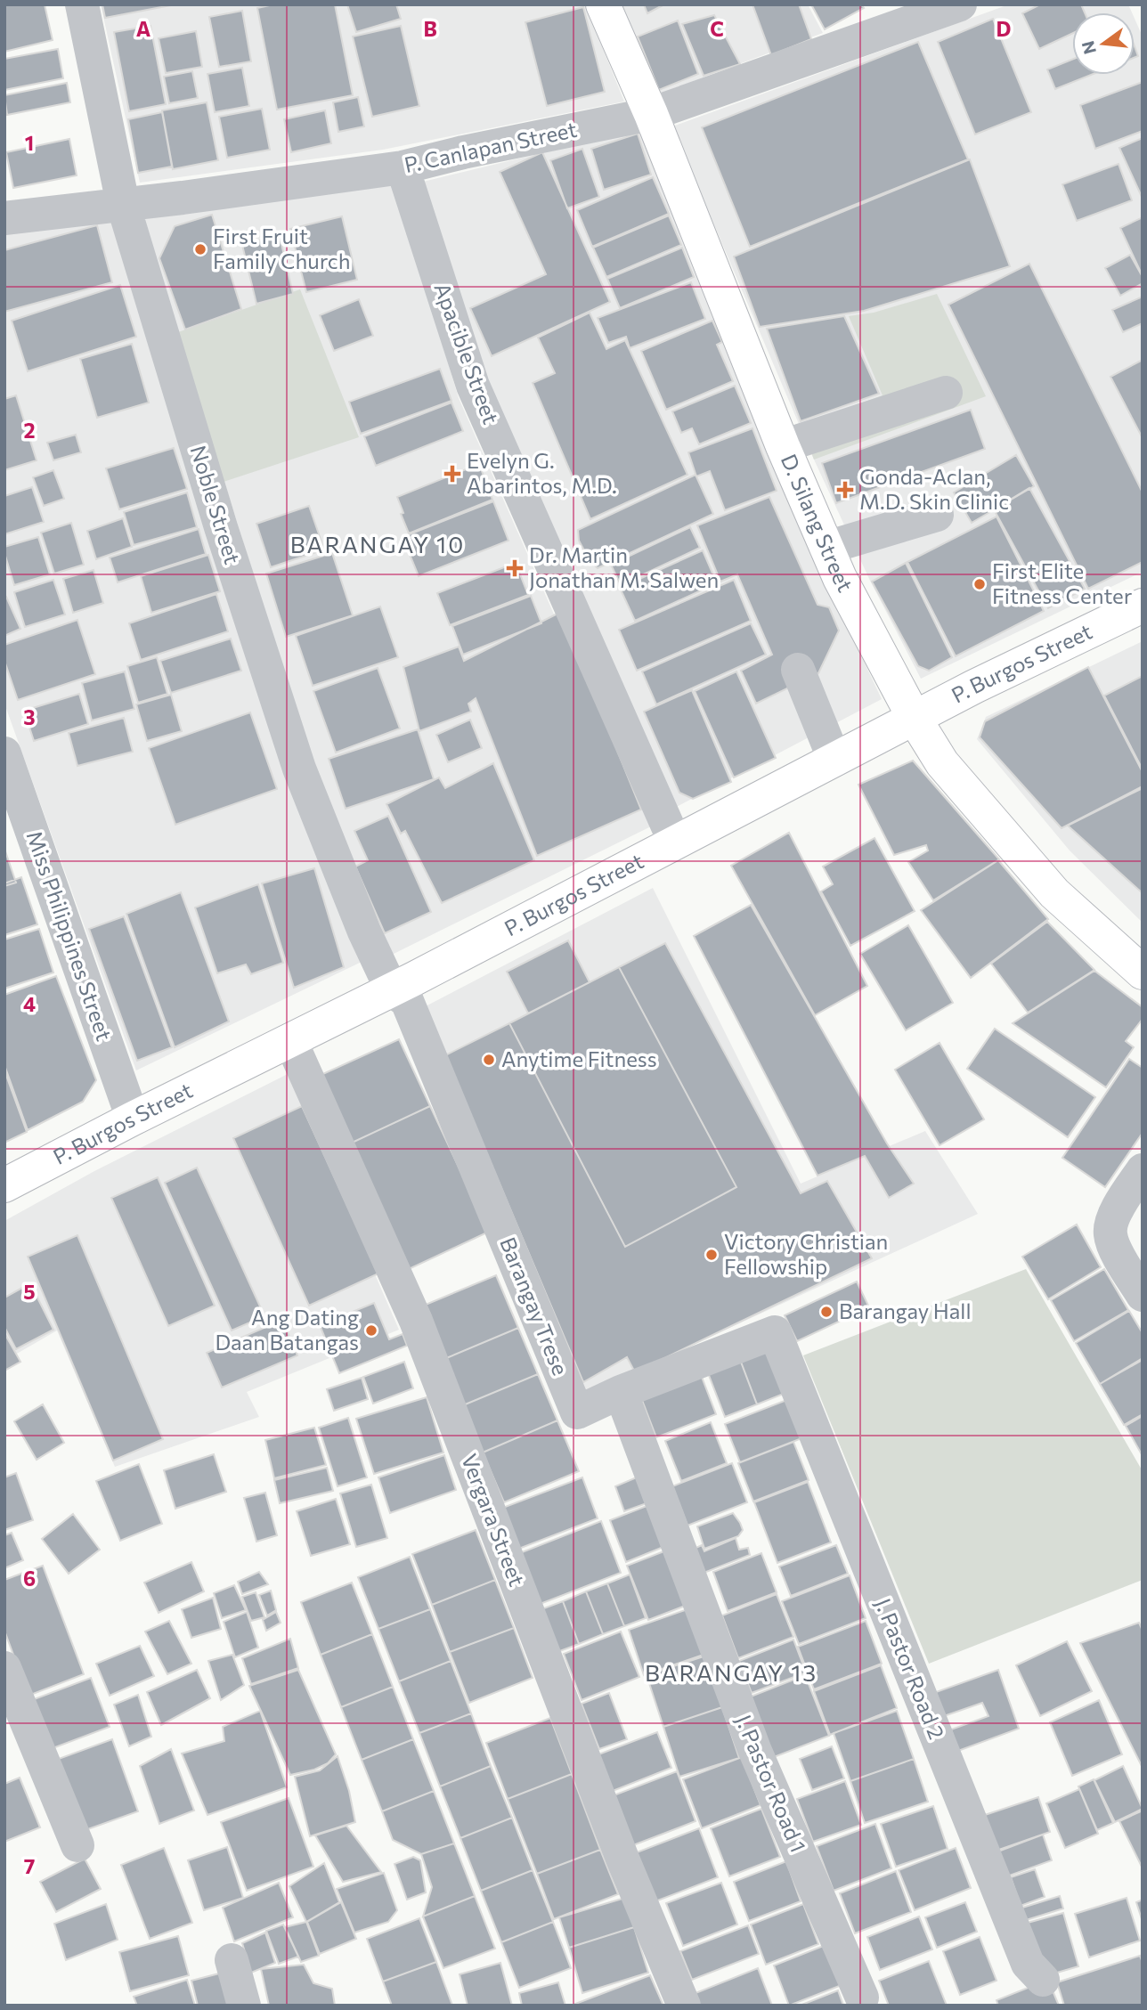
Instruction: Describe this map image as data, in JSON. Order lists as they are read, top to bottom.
{
  "streets": {
    "main road": ["D. Silang Street", "P. Burgos Street"],
    "street": [
      "P. Canlapan Street",
      "Apacible Street",
      "Noble Street",
      "Miss Philippines Street",
      "Barangay Trese",
      "Vergara Street",
      "J. Pastor Road 2",
      "J. Pastor Road 1"
    ]
  },
  "crossings": [
    ["P. Canlapan Street", "Apacible Street"],
    ["P. Canlapan Street", "Noble Street"],
    ["P. Canlapan Street", "D. Silang Street"],
    ["Apacible Street", "P. Burgos Street"],
    ["Noble Street", "P. Burgos Street"],
    ["Noble Street", "Barangay Trese"],
    ["D. Silang Street", "P. Burgos Street"],
    ["P. Burgos Street", "Miss Philippines Street"],
    ["P. Burgos Street", "Barangay Trese"],
    ["P. Burgos Street", "Vergara Street"],
    ["Barangay Trese", "J. Pastor Road 2"],
    ["Barangay Trese", "J. Pastor Road 1"]
  ],
  "districts": ["BARANGAY 10", "BARANGAY 13"],
  "places": {
    "other": [
      "First Fruit Family Church",
      "First Elite Fitness Center",
      "Anytime Fitness",
      "Victory Christian Fellowship",
      "Barangay Hall",
      "Ang Dating Daan Batangas"
    ],
    "health": ["Evelyn G. Abarintos, M.D.", "Gonda-Aclan, M.D. Skin Clinic", "Dr. Martin Jonathan M. Salwen"]
  },
  "north": "left",
  "grid": {
    "columns": [
      "A",
      "B",
      "C",
      "D"
    ],
    "rows": [
      "1",
      "2",
      "3",
      "4",
      "5",
      "6",
      "7"
    ]
  }
}
